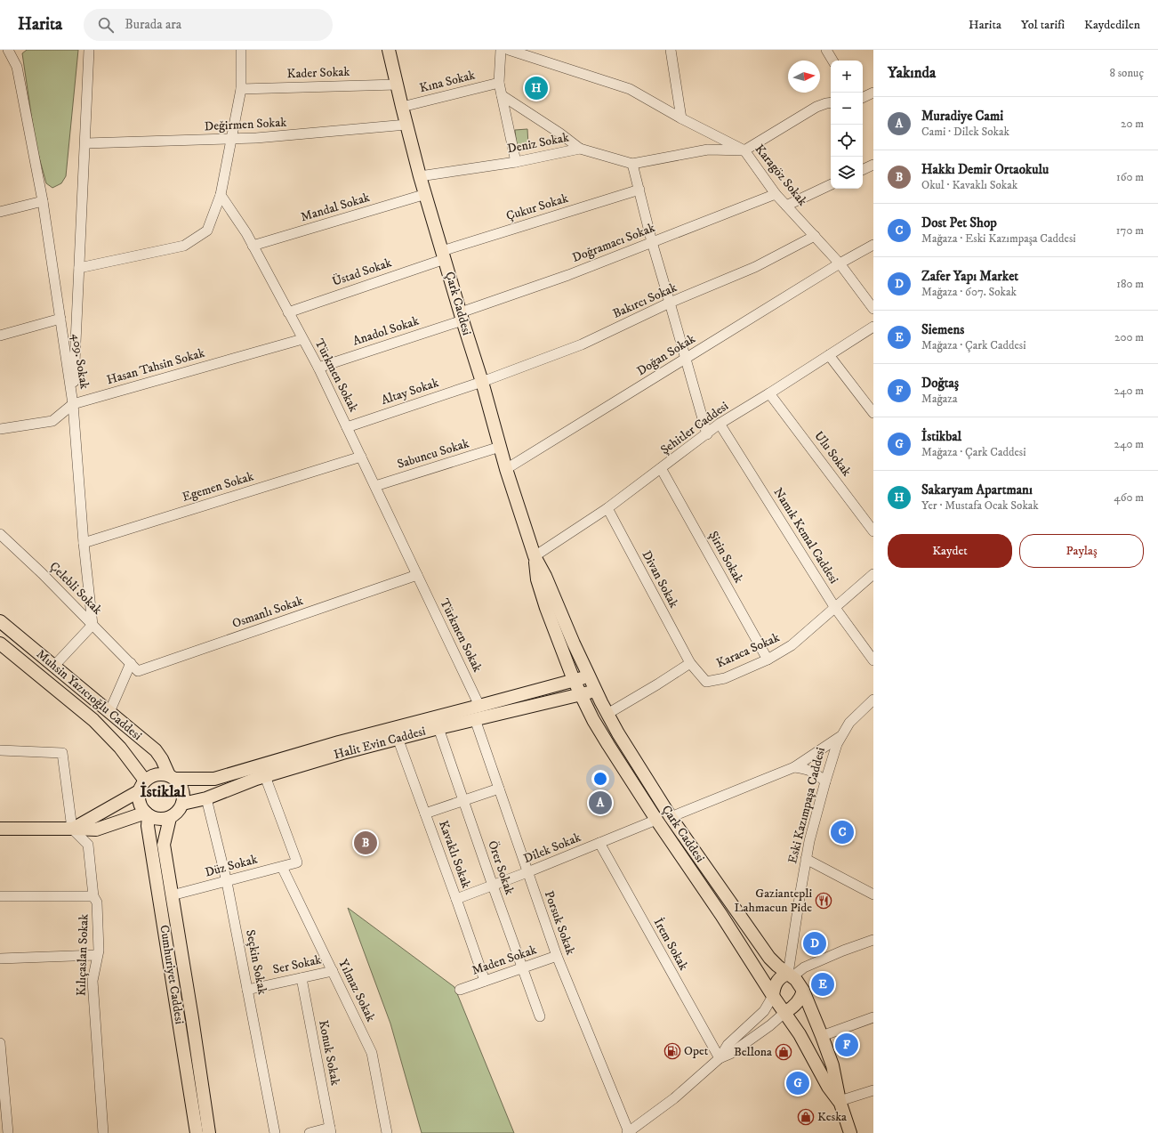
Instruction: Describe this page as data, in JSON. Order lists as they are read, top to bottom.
{
  "streets": {
    "main road": [
      "Çark Caddesi",
      "Muhsin Yazıcıoğlu Caddesi",
      "Halit Evin Caddesi",
      "Cumhuriyet Caddesi"
    ],
    "street": [
      "Kader Sokak",
      "Kına Sokak",
      "Değirmen Sokak",
      "Deniz Sokak",
      "Karagöz Sokak",
      "Mandal Sokak",
      "Çukur Sokak",
      "Doğramacı Sokak",
      "Üstad Sokak",
      "Bakırcı Sokak",
      "Anadol Sokak",
      "Doğan Sokak",
      "409. Sokak",
      "Hasan Tahsin Sokak",
      "Türkmen Sokak",
      "Altay Sokak",
      "Şehitler Caddesi",
      "Sabuncu Sokak",
      "Ulu Sokak",
      "Egemen Sokak",
      "Namık Kemal Caddesi",
      "Şirin Sokak",
      "Divan Sokak",
      "Çelebli Sokak",
      "Osmanlı Sokak",
      "Karaca Sokak",
      "Eski Kazımpaşa Caddesi",
      "Dilek Sokak",
      "Kavaklı Sokak",
      "Düz Sokak",
      "Örer Sokak",
      "Porsuk Sokak",
      "İrem Sokak",
      "Kılıçaslan Sokak",
      "Maden Sokak",
      "Seçkin Sokak",
      "Ser Sokak",
      "Yılmaz Sokak",
      "Konuk Sokak"
    ]
  },
  "crossings": [
    ["Kader Sokak", "Çark Caddesi"],
    ["Kına Sokak", "Çark Caddesi"],
    ["Değirmen Sokak", "Çark Caddesi"],
    ["Deniz Sokak", "Karagöz Sokak"],
    ["Deniz Sokak", "Çark Caddesi"],
    ["Karagöz Sokak", "Doğramacı Sokak"],
    ["Karagöz Sokak", "Bakırcı Sokak"],
    ["Karagöz Sokak", "Doğan Sokak"],
    ["Mandal Sokak", "Çark Caddesi"],
    ["Mandal Sokak", "Türkmen Sokak"],
    ["Çukur Sokak", "Üstad Sokak"],
    ["Çukur Sokak", "Çark Caddesi"],
    ["Doğramacı Sokak", "Çark Caddesi"],
    ["Doğramacı Sokak", "Anadol Sokak"],
    ["Üstad Sokak", "Çark Caddesi"],
    ["Üstad Sokak", "Türkmen Sokak"],
    ["Bakırcı Sokak", "Çark Caddesi"],
    ["Bakırcı Sokak", "Altay Sokak"],
    ["Çark Caddesi", "Anadol Sokak"],
    ["Çark Caddesi", "Doğan Sokak"],
    ["Çark Caddesi", "Altay Sokak"],
    ["Çark Caddesi", "Şehitler Caddesi"],
    ["Çark Caddesi", "Sabuncu Sokak"],
    ["Çark Caddesi", "Halit Evin Caddesi"],
    ["Çark Caddesi", "Eski Kazımpaşa Caddesi"],
    ["Çark Caddesi", "Dilek Sokak"],
    ["Anadol Sokak", "Türkmen Sokak"],
    ["409. Sokak", "Hasan Tahsin Sokak"],
    ["409. Sokak", "Egemen Sokak"],
    ["409. Sokak", "Çelebli Sokak"],
    ["Hasan Tahsin Sokak", "Türkmen Sokak"],
    ["Türkmen Sokak", "Altay Sokak"],
    ["Türkmen Sokak", "Sabuncu Sokak"],
    ["Türkmen Sokak", "Egemen Sokak"],
    ["Türkmen Sokak", "Osmanlı Sokak"],
    ["Türkmen Sokak", "Halit Evin Caddesi"],
    ["Türkmen Sokak", "Porsuk Sokak"],
    ["Şehitler Caddesi", "Ulu Sokak"],
    ["Şehitler Caddesi", "Namık Kemal Caddesi"],
    ["Şehitler Caddesi", "Şirin Sokak"],
    ["Şehitler Caddesi", "Divan Sokak"],
    ["Namık Kemal Caddesi", "Karaca Sokak"],
    ["Şirin Sokak", "Karaca Sokak"],
    ["Divan Sokak", "Karaca Sokak"],
    ["Çelebli Sokak", "Osmanlı Sokak"],
    ["Muhsin Yazıcıoğlu Caddesi", "Halit Evin Caddesi"],
    ["Muhsin Yazıcıoğlu Caddesi", "Cumhuriyet Caddesi"],
    ["Halit Evin Caddesi", "Kavaklı Sokak"],
    ["Halit Evin Caddesi", "Düz Sokak"],
    ["Halit Evin Caddesi", "Örer Sokak"],
    ["Halit Evin Caddesi", "Porsuk Sokak"],
    ["Halit Evin Caddesi", "Seçkin Sokak"],
    ["Halit Evin Caddesi", "Cumhuriyet Caddesi"],
    ["Dilek Sokak", "Kavaklı Sokak"],
    ["Dilek Sokak", "Örer Sokak"],
    ["Dilek Sokak", "Porsuk Sokak"],
    ["Dilek Sokak", "İrem Sokak"],
    ["Kavaklı Sokak", "Maden Sokak"],
    ["Düz Sokak", "Seçkin Sokak"],
    ["Düz Sokak", "Cumhuriyet Caddesi"],
    ["Düz Sokak", "Yılmaz Sokak"],
    ["Örer Sokak", "Maden Sokak"],
    ["Porsuk Sokak", "Maden Sokak"],
    ["Seçkin Sokak", "Ser Sokak"],
    ["Ser Sokak", "Yılmaz Sokak"],
    ["Ser Sokak", "Konuk Sokak"]
  ],
  "districts": ["İstiklal"],
  "places": {
    "restaurant": ["Gaziantepli Lahmacun Pide"],
    "fuel station": ["Opet"],
    "shop": ["Bellona", "Keska"]
  },
  "north": "right",
  "page": {
    "header": "Harita",
    "search": "Burada ara",
    "nav": ["Harita", "Yol tarifi", "Kaydedilen"],
    "heading": ["Yakında", "8 sonuç"],
    "map_buttons": ["+", "−"],
    "pins": [
      "H",
      "A",
      "C",
      "B",
      "D",
      "E",
      "F",
      "G"
    ],
    "list": [
      {
        "mark": "A",
        "name": "Muradiye Cami",
        "note": "Cami · Dilek Sokak",
        "value": "20 m"
      },
      {
        "mark": "B",
        "name": "Hakkı Demir Ortaokulu",
        "note": "Okul · Kavaklı Sokak",
        "value": "160 m"
      },
      {
        "mark": "C",
        "name": "Dost Pet Shop",
        "note": "Mağaza · Eski Kazımpaşa Caddesi",
        "value": "170 m"
      },
      {
        "mark": "D",
        "name": "Zafer Yapı Market",
        "note": "Mağaza · 607. Sokak",
        "value": "180 m"
      },
      {
        "mark": "E",
        "name": "Siemens",
        "note": "Mağaza · Çark Caddesi",
        "value": "200 m"
      },
      {
        "mark": "F",
        "name": "Doğtaş",
        "note": "Mağaza",
        "value": "240 m"
      },
      {
        "mark": "G",
        "name": "İstikbal",
        "note": "Mağaza · Çark Caddesi",
        "value": "240 m"
      },
      {
        "mark": "H",
        "name": "Sakaryam Apartmanı",
        "note": "Yer · Mustafa Ocak Sokak",
        "value": "460 m"
      }
    ],
    "buttons": ["Kaydet", "Paylaş"]
  }
}
